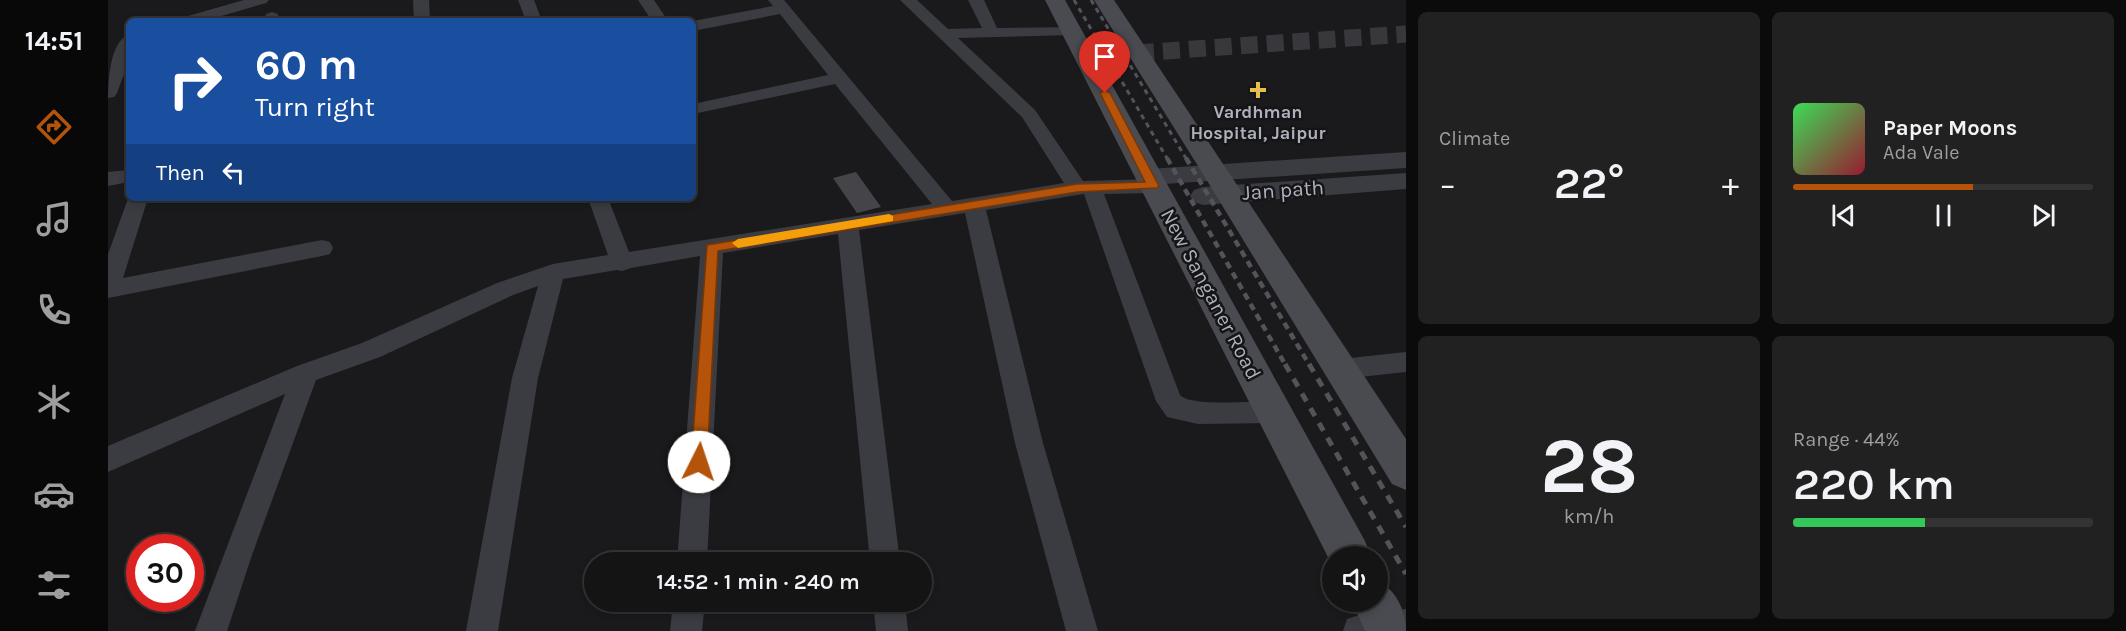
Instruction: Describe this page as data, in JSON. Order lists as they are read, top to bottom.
{
  "streets": {
    "main road": ["New Sanganer Road"],
    "street": ["Jan path"]
  },
  "crossings": [
    ["Jan path", "New Sanganer Road"]
  ],
  "places": {
    "health": ["Vardhman Hospital, Jaipur"]
  },
  "page": {
    "tabs": "14:51",
    "tile": [
      "Climate",
      ["28", "km/h"],
      ["Range · 44%", "220 km"]
    ],
    "turn": ["60 m", "Turn right"],
    "song": ["Paper Moons", "Ada Vale"],
    "then": "Then",
    "heat": ["−", "22°", "+"],
    "limit": "30",
    "trip": "14:52 · 1 min · 240 m"
  }
}
